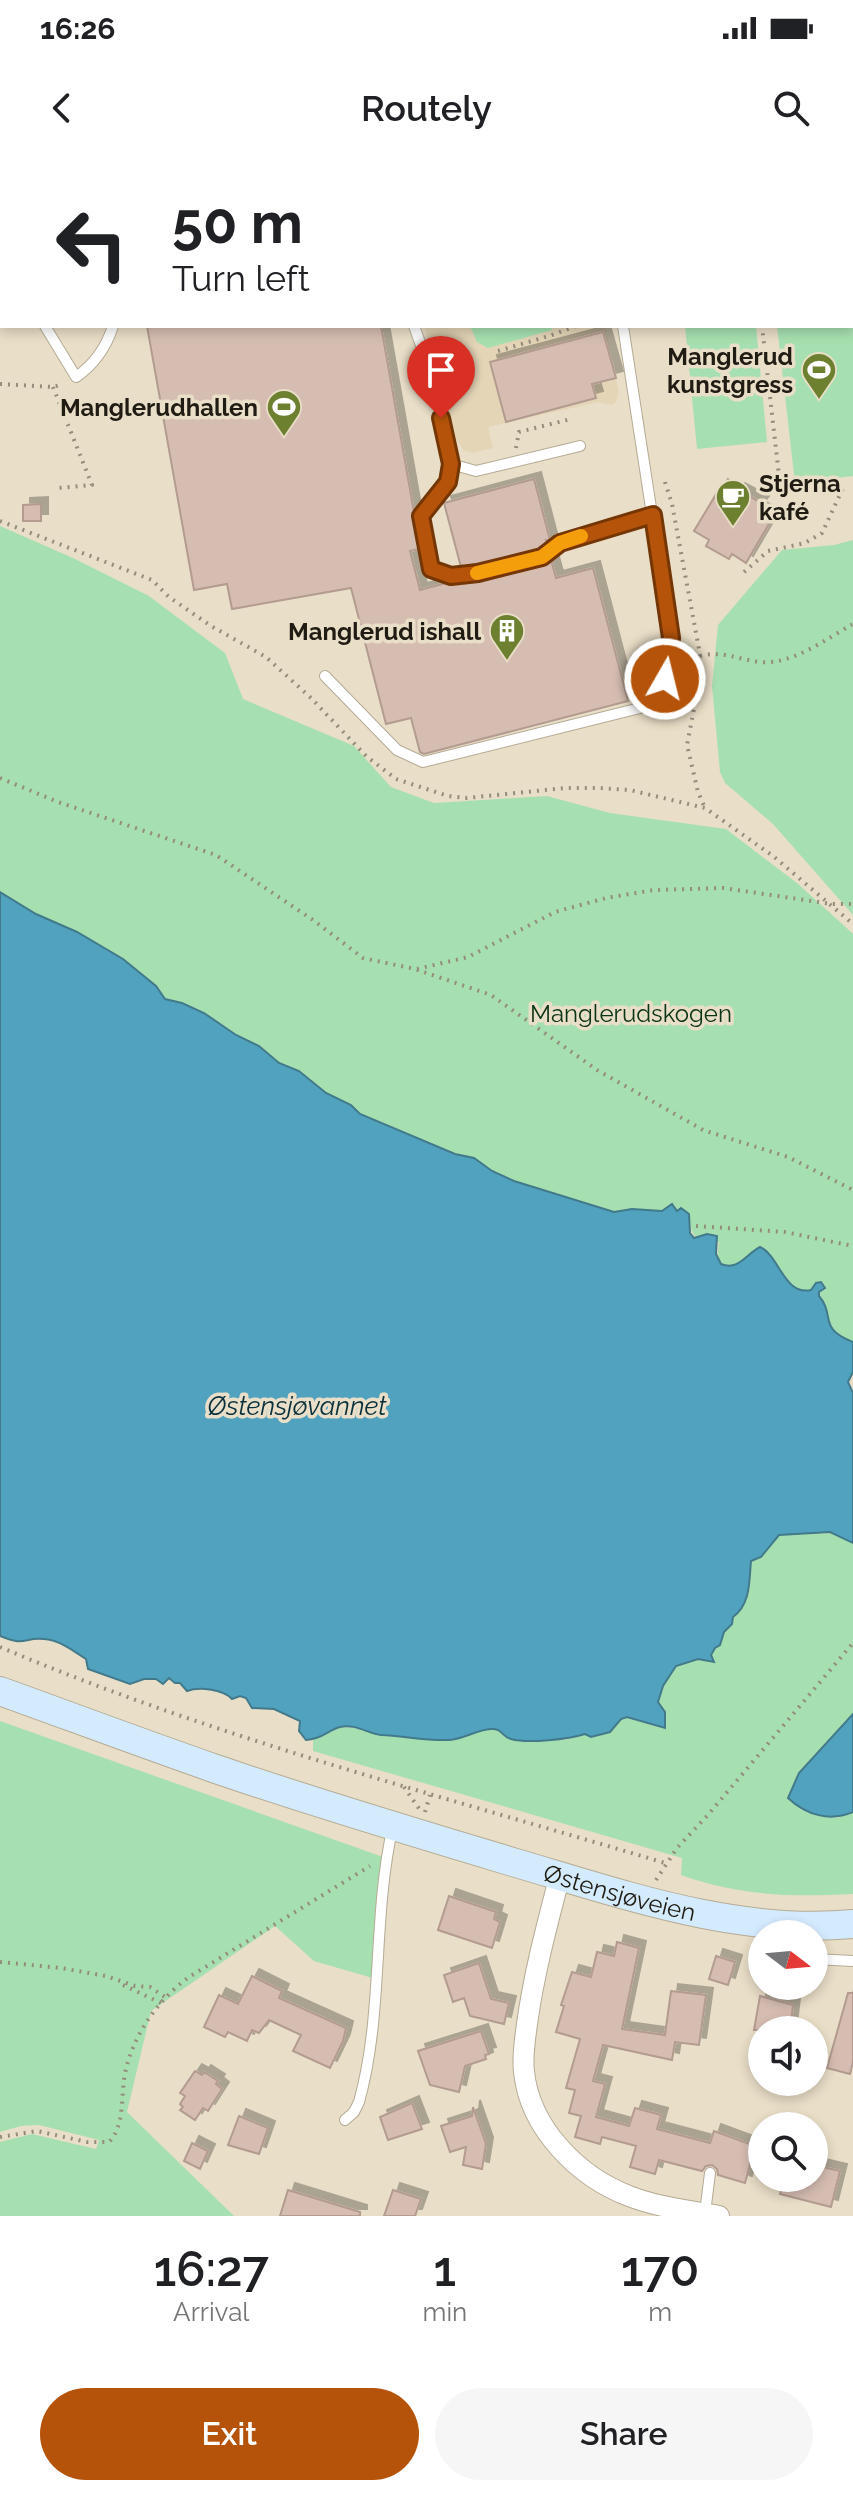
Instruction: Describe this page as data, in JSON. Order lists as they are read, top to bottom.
{
  "streets": {
    "main road": ["Østensjøveien"]
  },
  "water": ["Østensjøvannet"],
  "parks": ["Manglerudskogen"],
  "places": {
    "sports": ["Manglerud kunstgress", "Manglerudhallen"],
    "cafe": ["Stjerna kafé"],
    "building": ["Manglerud ishall"]
  },
  "north": "right",
  "page": {
    "status": "16:26",
    "header": "Routely",
    "turn": ["50 m", "Turn left"],
    "eta": [
      "16:27",
      "Arrival",
      "1",
      "min",
      "170",
      "m"
    ],
    "buttons": ["Exit", "Share"]
  }
}
